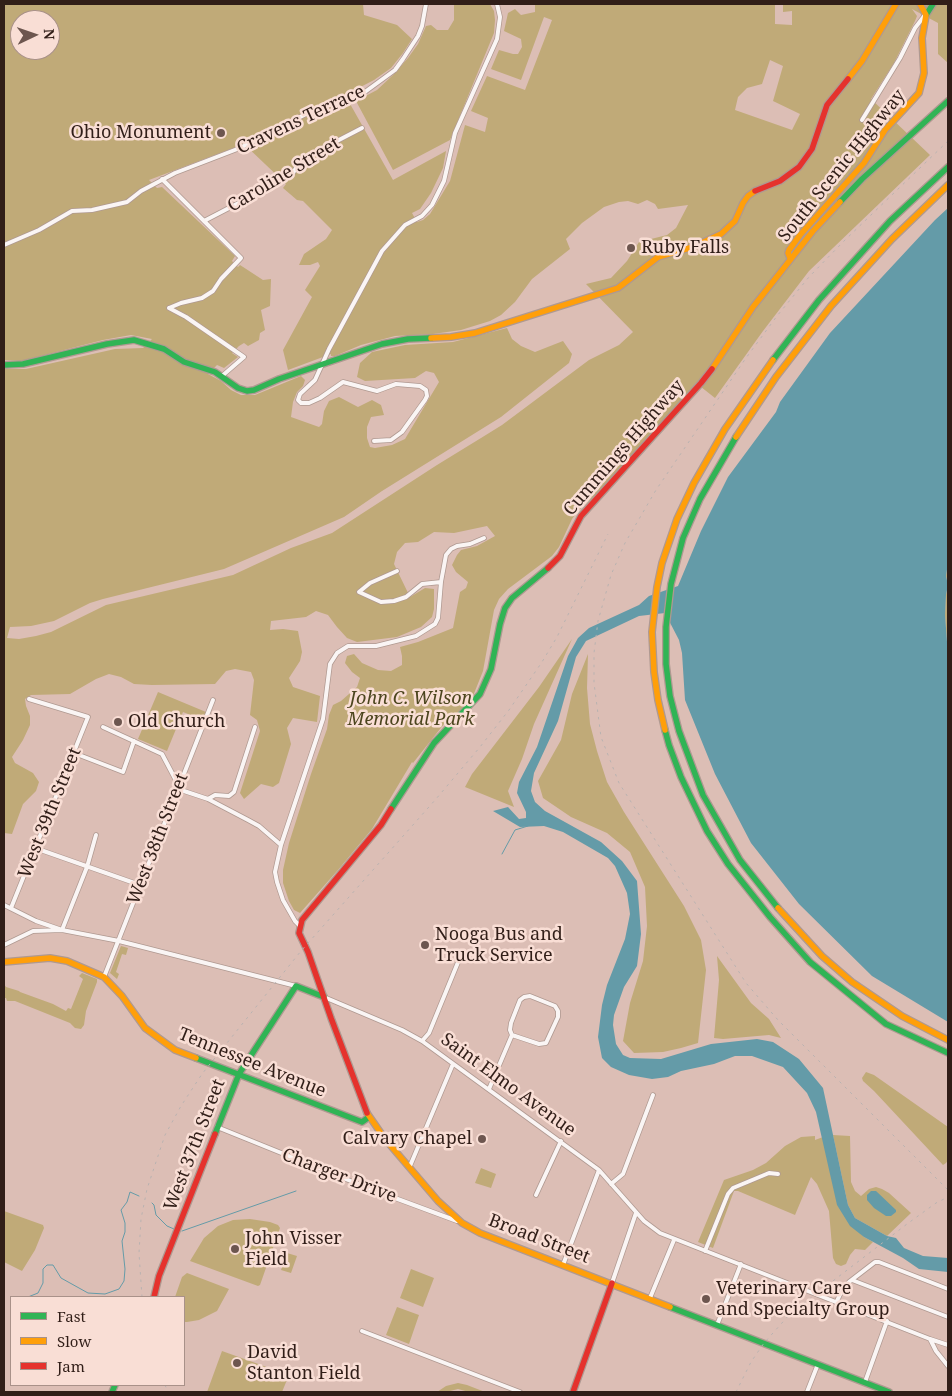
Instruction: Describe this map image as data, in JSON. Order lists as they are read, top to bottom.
{
  "streets": {
    "main road": [
      "South Scenic Highway",
      "Cummings Highway",
      "Tennessee Avenue",
      "Saint Elmo Avenue",
      "West 37th Street",
      "Broad Street"
    ],
    "street": [
      "Cravens Terrace",
      "Caroline Street",
      "West 39th Street",
      "West 38th Street",
      "Charger Drive"
    ]
  },
  "crossings": [
    ["South Scenic Highway", "Cummings Highway"],
    ["Cummings Highway", "Broad Street"],
    ["West 38th Street", "Tennessee Avenue"],
    ["West 38th Street", "Saint Elmo Avenue"],
    ["Tennessee Avenue", "West 37th Street"],
    ["Tennessee Avenue", "Broad Street"],
    ["Saint Elmo Avenue", "West 37th Street"],
    ["Saint Elmo Avenue", "Broad Street"],
    ["West 37th Street", "Charger Drive"],
    ["Charger Drive", "Broad Street"]
  ],
  "parks": ["John C. Wilson Memorial Park"],
  "places": [
    "Ohio Monument",
    "Ruby Falls",
    "Old Church",
    "Nooga Bus and Truck Service",
    "Calvary Chapel",
    "John Visser Field",
    "Veterinary Care and Specialty Group",
    "David Stanton Field"
  ],
  "legend": ["Fast", "Slow", "Jam"],
  "north": "right"
}
